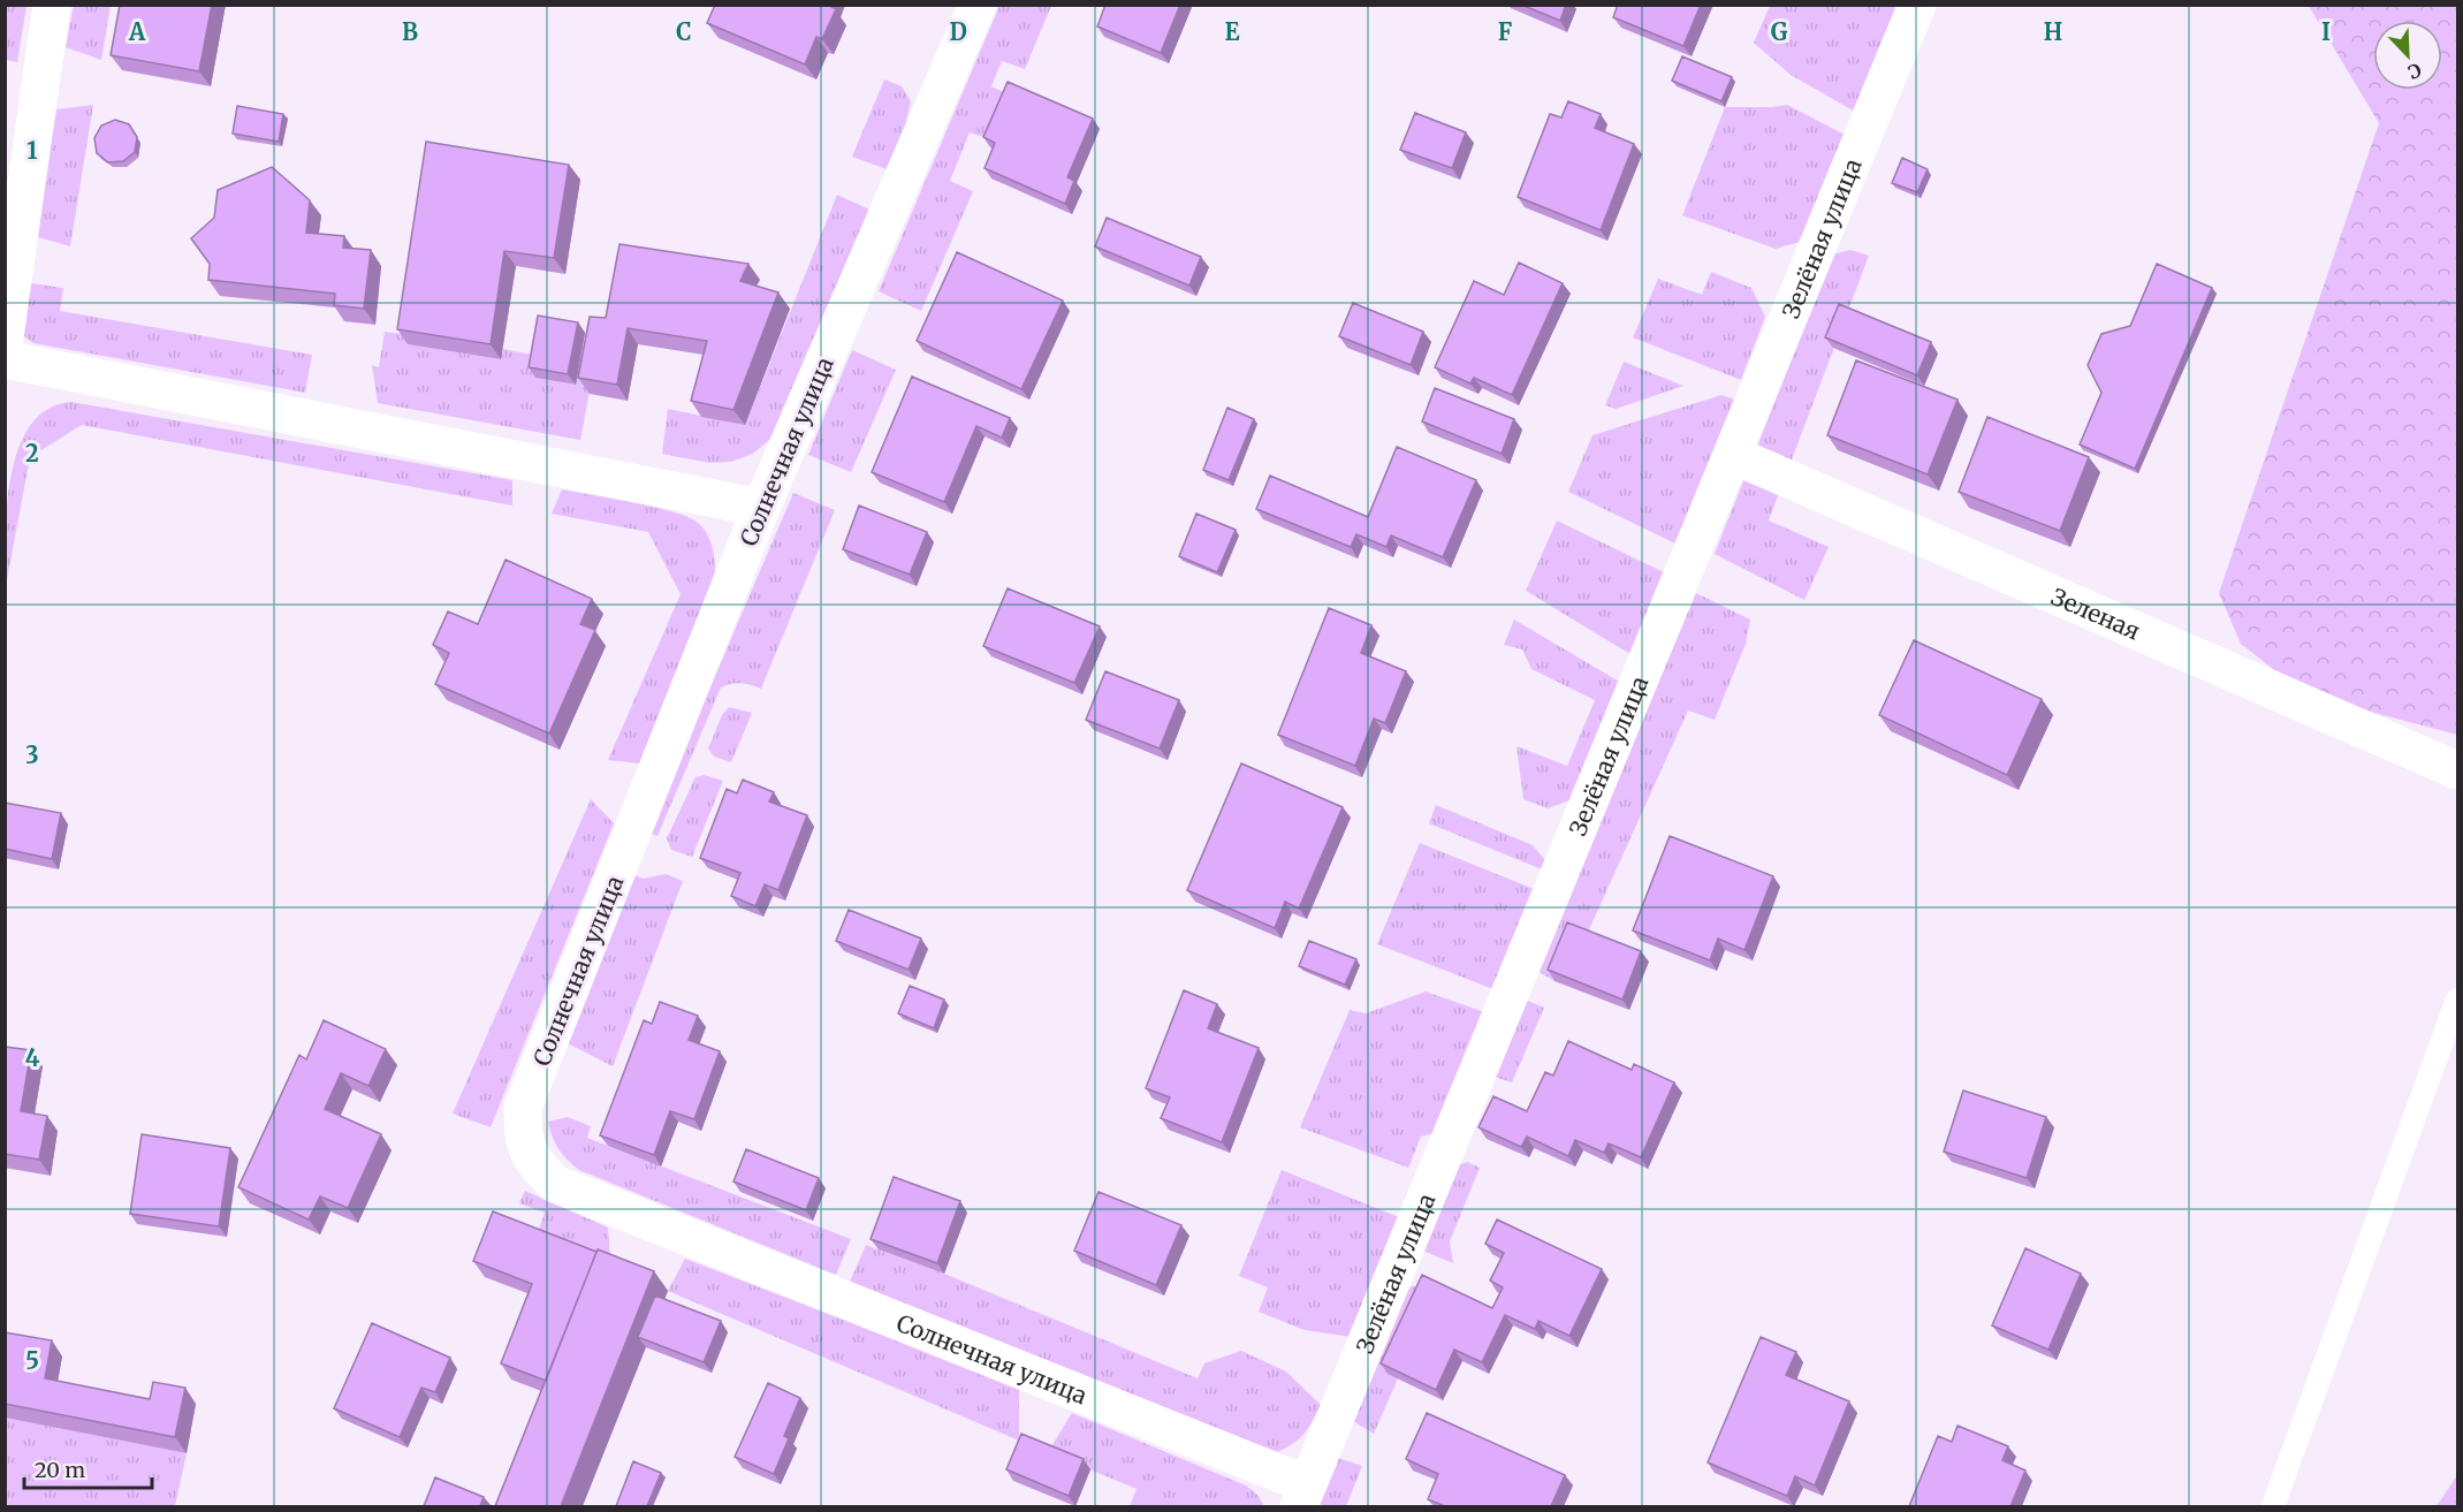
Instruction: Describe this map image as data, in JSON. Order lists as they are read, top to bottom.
{
  "streets": {
    "street": ["Зелёная улица", "Солнечная улица", "Зеленая"]
  },
  "crossings": [
    ["Зелёная улица", "Солнечная улица"],
    ["Зелёная улица", "Зеленая"]
  ],
  "scale_bar": "20 m",
  "north": "bottom right",
  "grid": {
    "columns": [
      "A",
      "B",
      "C",
      "D",
      "E",
      "F",
      "G",
      "H",
      "I"
    ],
    "rows": [
      "1",
      "2",
      "3",
      "4",
      "5"
    ]
  }
}
